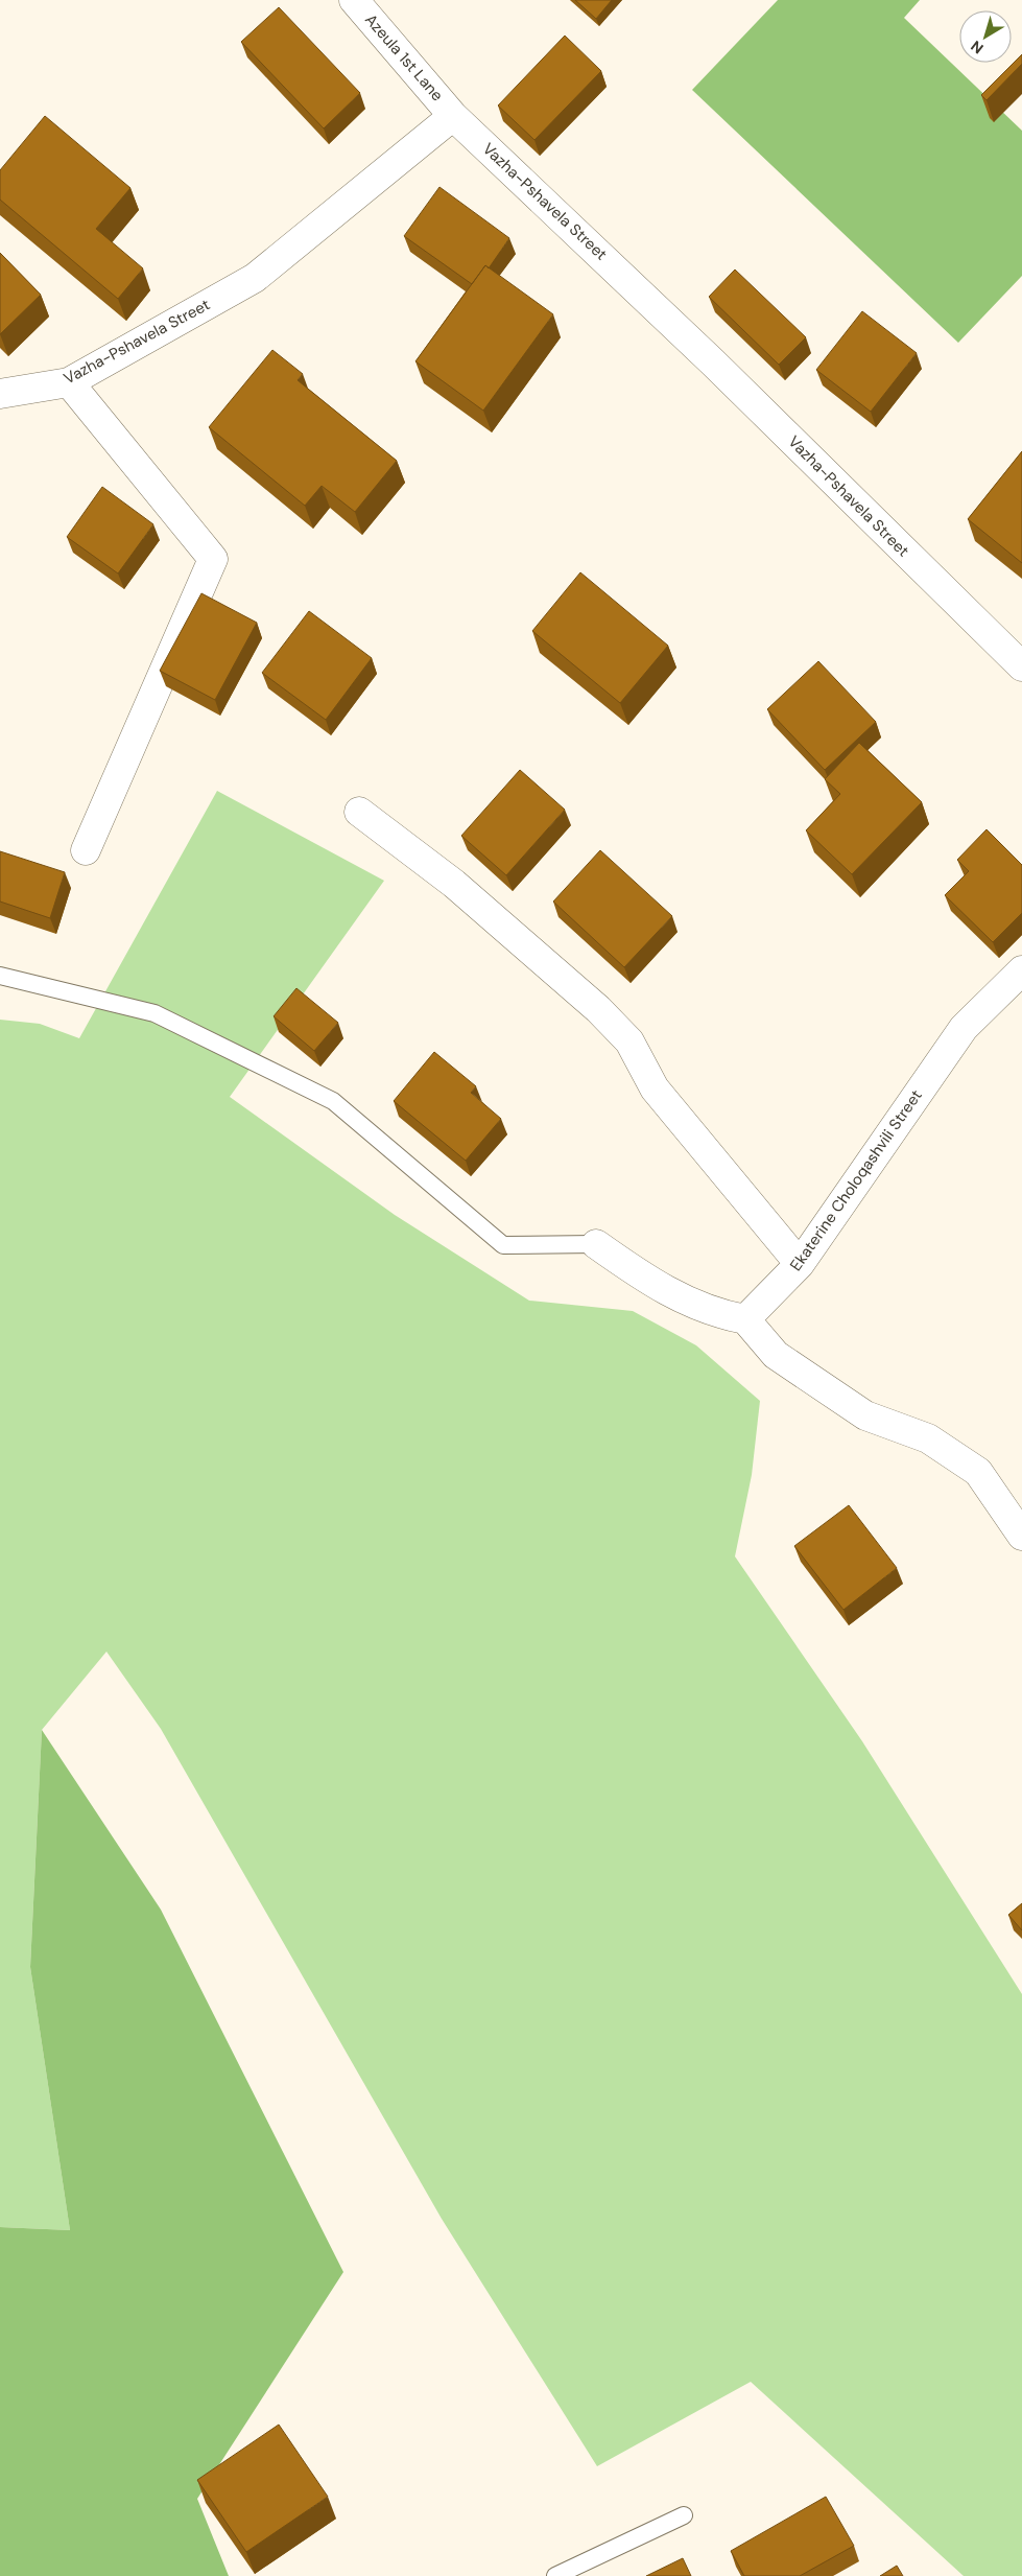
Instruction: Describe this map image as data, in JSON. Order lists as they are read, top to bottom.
{
  "streets": {
    "street": ["Azeula 1st Lane", "Vazha-Pshavela Street", "Ekaterine Choloqashvili Street"]
  },
  "crossings": [
    ["Azeula 1st Lane", "Vazha-Pshavela Street"]
  ],
  "north": "bottom left"
}
